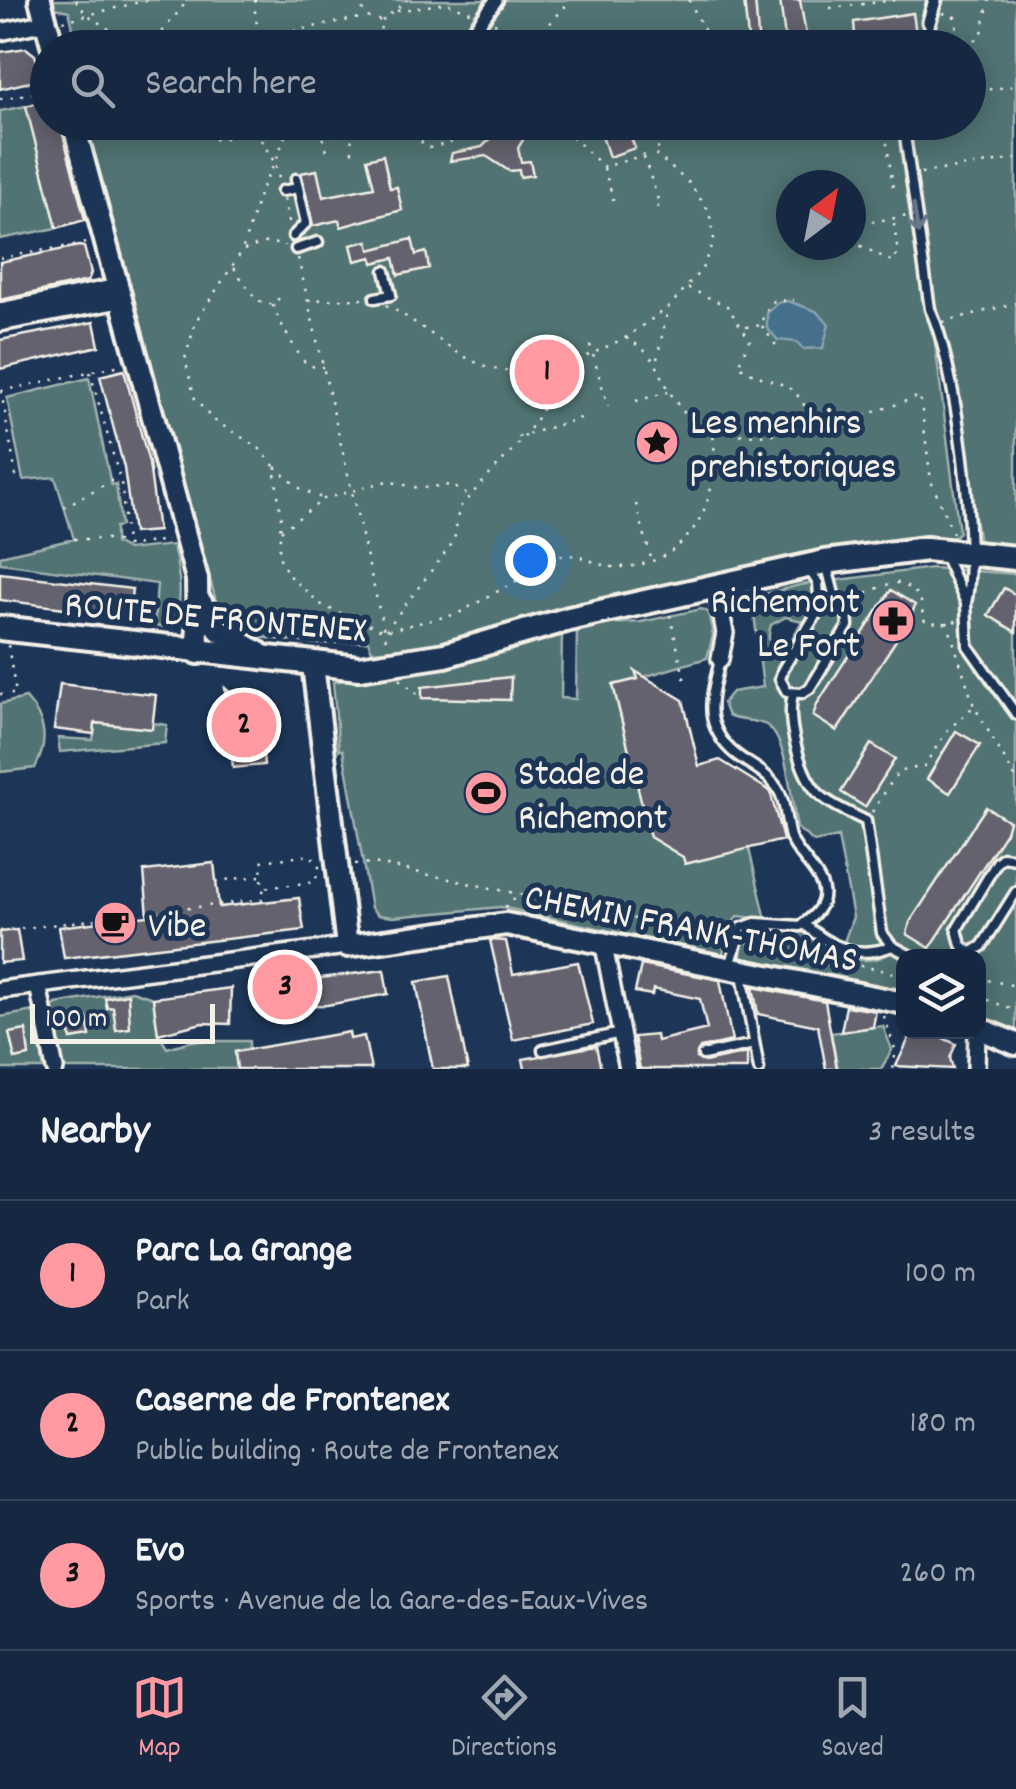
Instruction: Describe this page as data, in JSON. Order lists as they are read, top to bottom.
{
  "streets": {
    "main road": ["ROUTE DE FRONTENEX"],
    "street": ["CHEMIN FRANK-THOMAS"]
  },
  "places": {
    "place": ["Les menhirs prehistoriques"],
    "pharmacy": ["Richemont Le Fort"],
    "sports": ["Stade de Richemont"],
    "cafe": ["Vibe"]
  },
  "scale_bar": "100 m",
  "north": "top right",
  "page": {
    "search": "Search here",
    "pins": ["1", "2", "3"],
    "scale": "100 m",
    "heading": ["Nearby", "3 results"],
    "list": [
      {
        "mark": "1",
        "name": "Parc La Grange",
        "note": "Park",
        "value": "100 m"
      },
      {
        "mark": "2",
        "name": "Caserne de Frontenex",
        "note": "Public building · Route de Frontenex",
        "value": "180 m"
      },
      {
        "mark": "3",
        "name": "Evo",
        "note": "Sports · Avenue de la Gare-des-Eaux-Vives",
        "value": "260 m"
      }
    ],
    "nav": ["Map", "Directions", "Saved"]
  }
}
